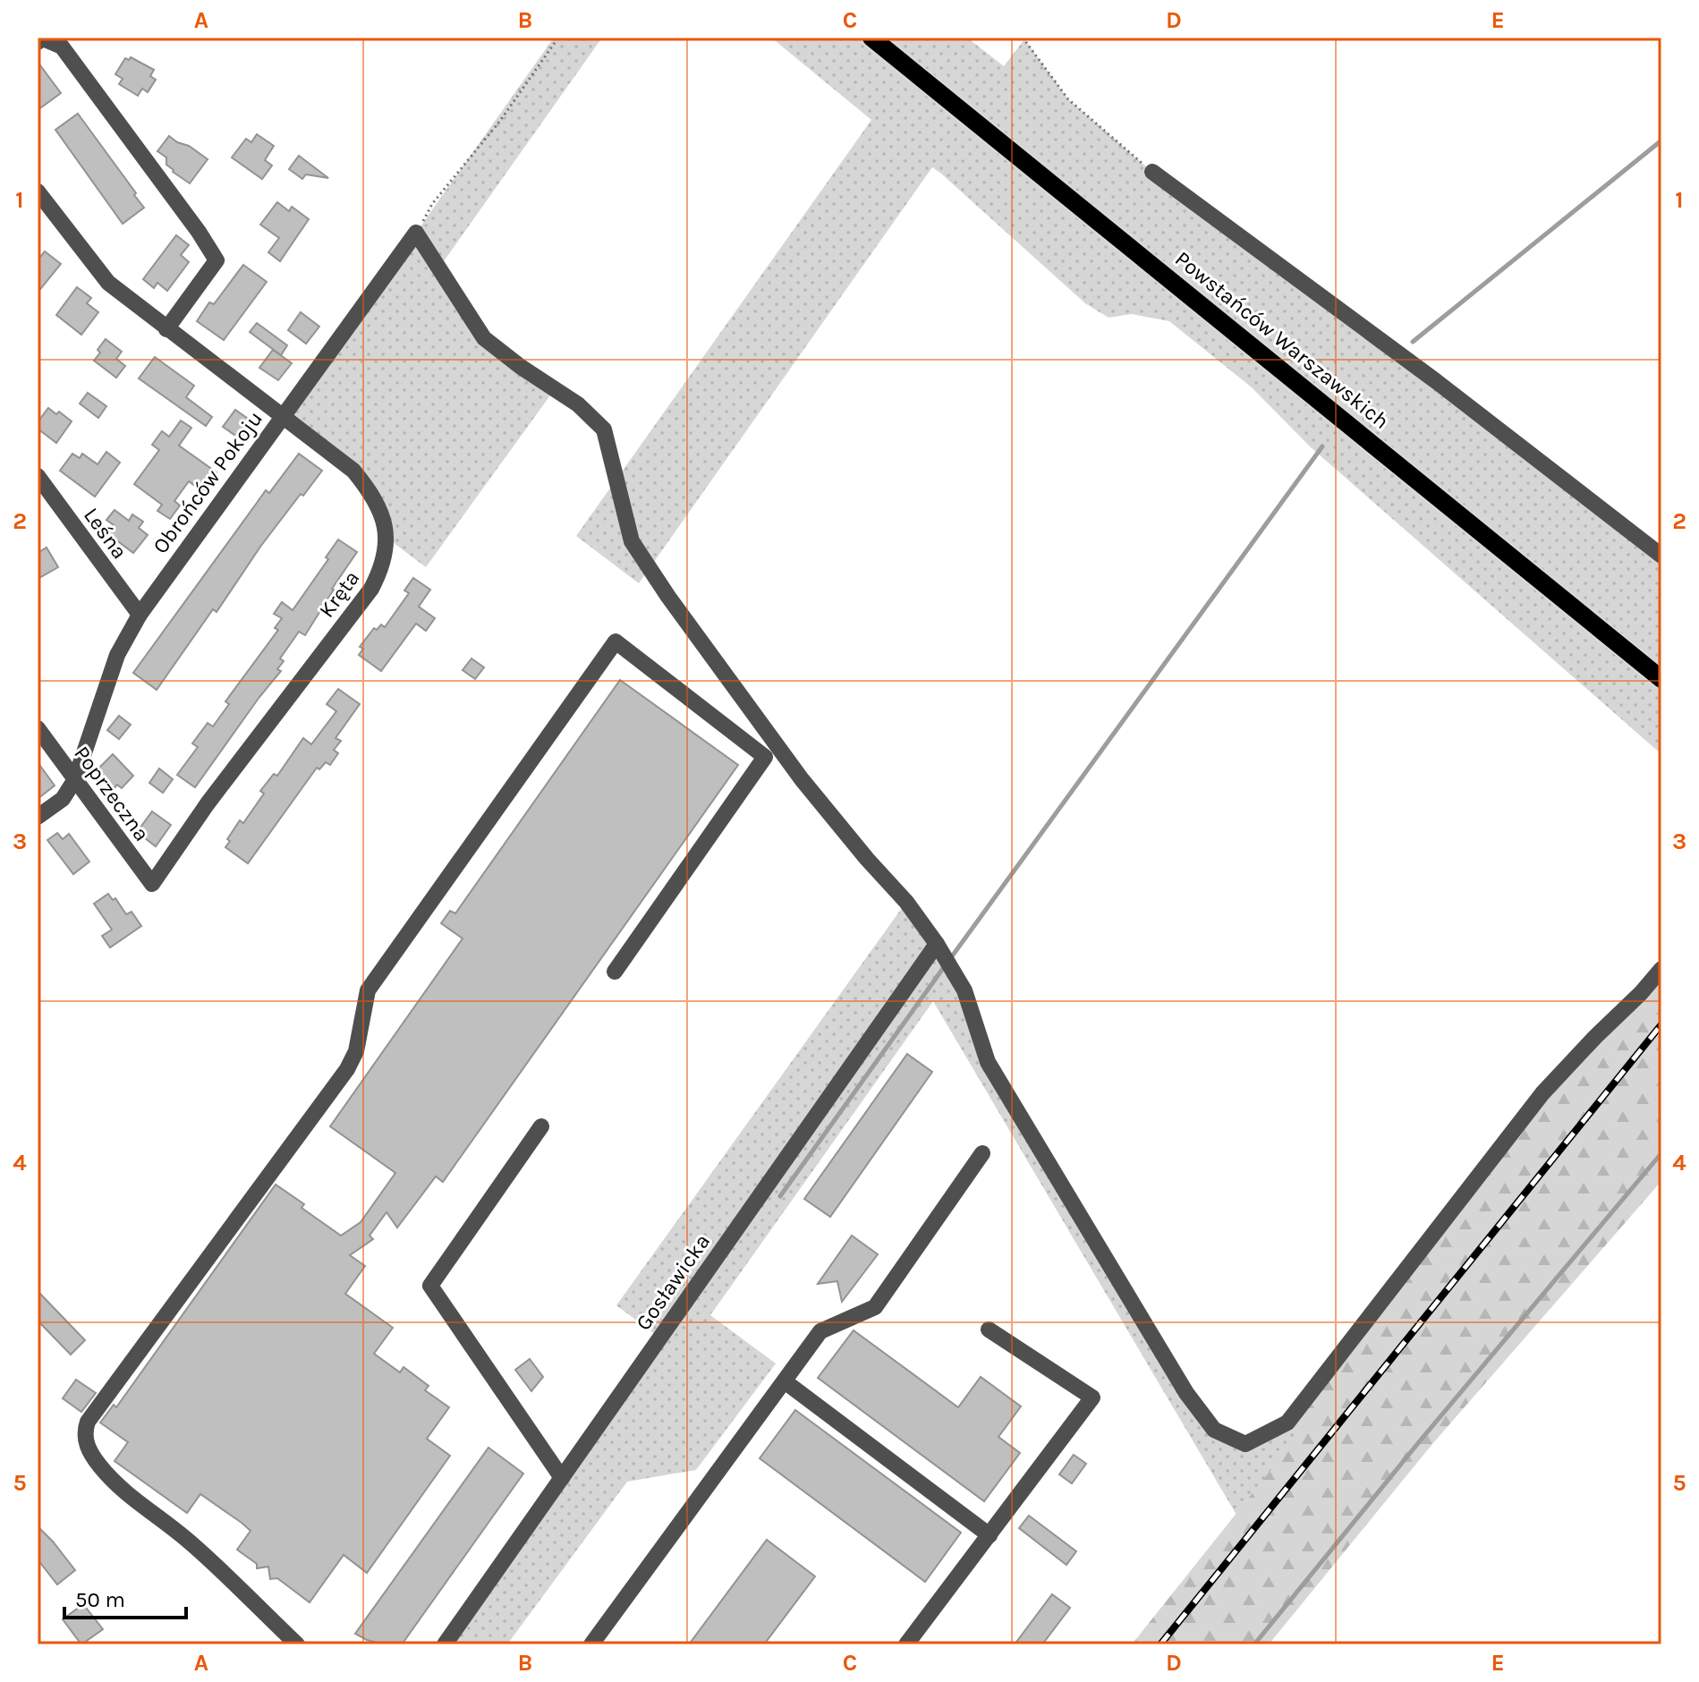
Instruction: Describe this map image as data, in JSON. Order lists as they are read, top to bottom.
{
  "streets": {
    "main road": ["Powstańców Warszawskich"],
    "street": [
      "Obrońców Pokoju",
      "Leśna",
      "Kręta",
      "Poprzeczna",
      "Gosławicka"
    ]
  },
  "crossings": [
    ["Obrońców Pokoju", "Leśna"],
    ["Obrońców Pokoju", "Kręta"],
    ["Obrońców Pokoju", "Poprzeczna"],
    ["Kręta", "Poprzeczna"]
  ],
  "scale_bar": "50 m",
  "grid": {
    "columns": [
      "A",
      "B",
      "C",
      "D",
      "E"
    ],
    "rows": [
      "1",
      "2",
      "3",
      "4",
      "5"
    ]
  }
}
